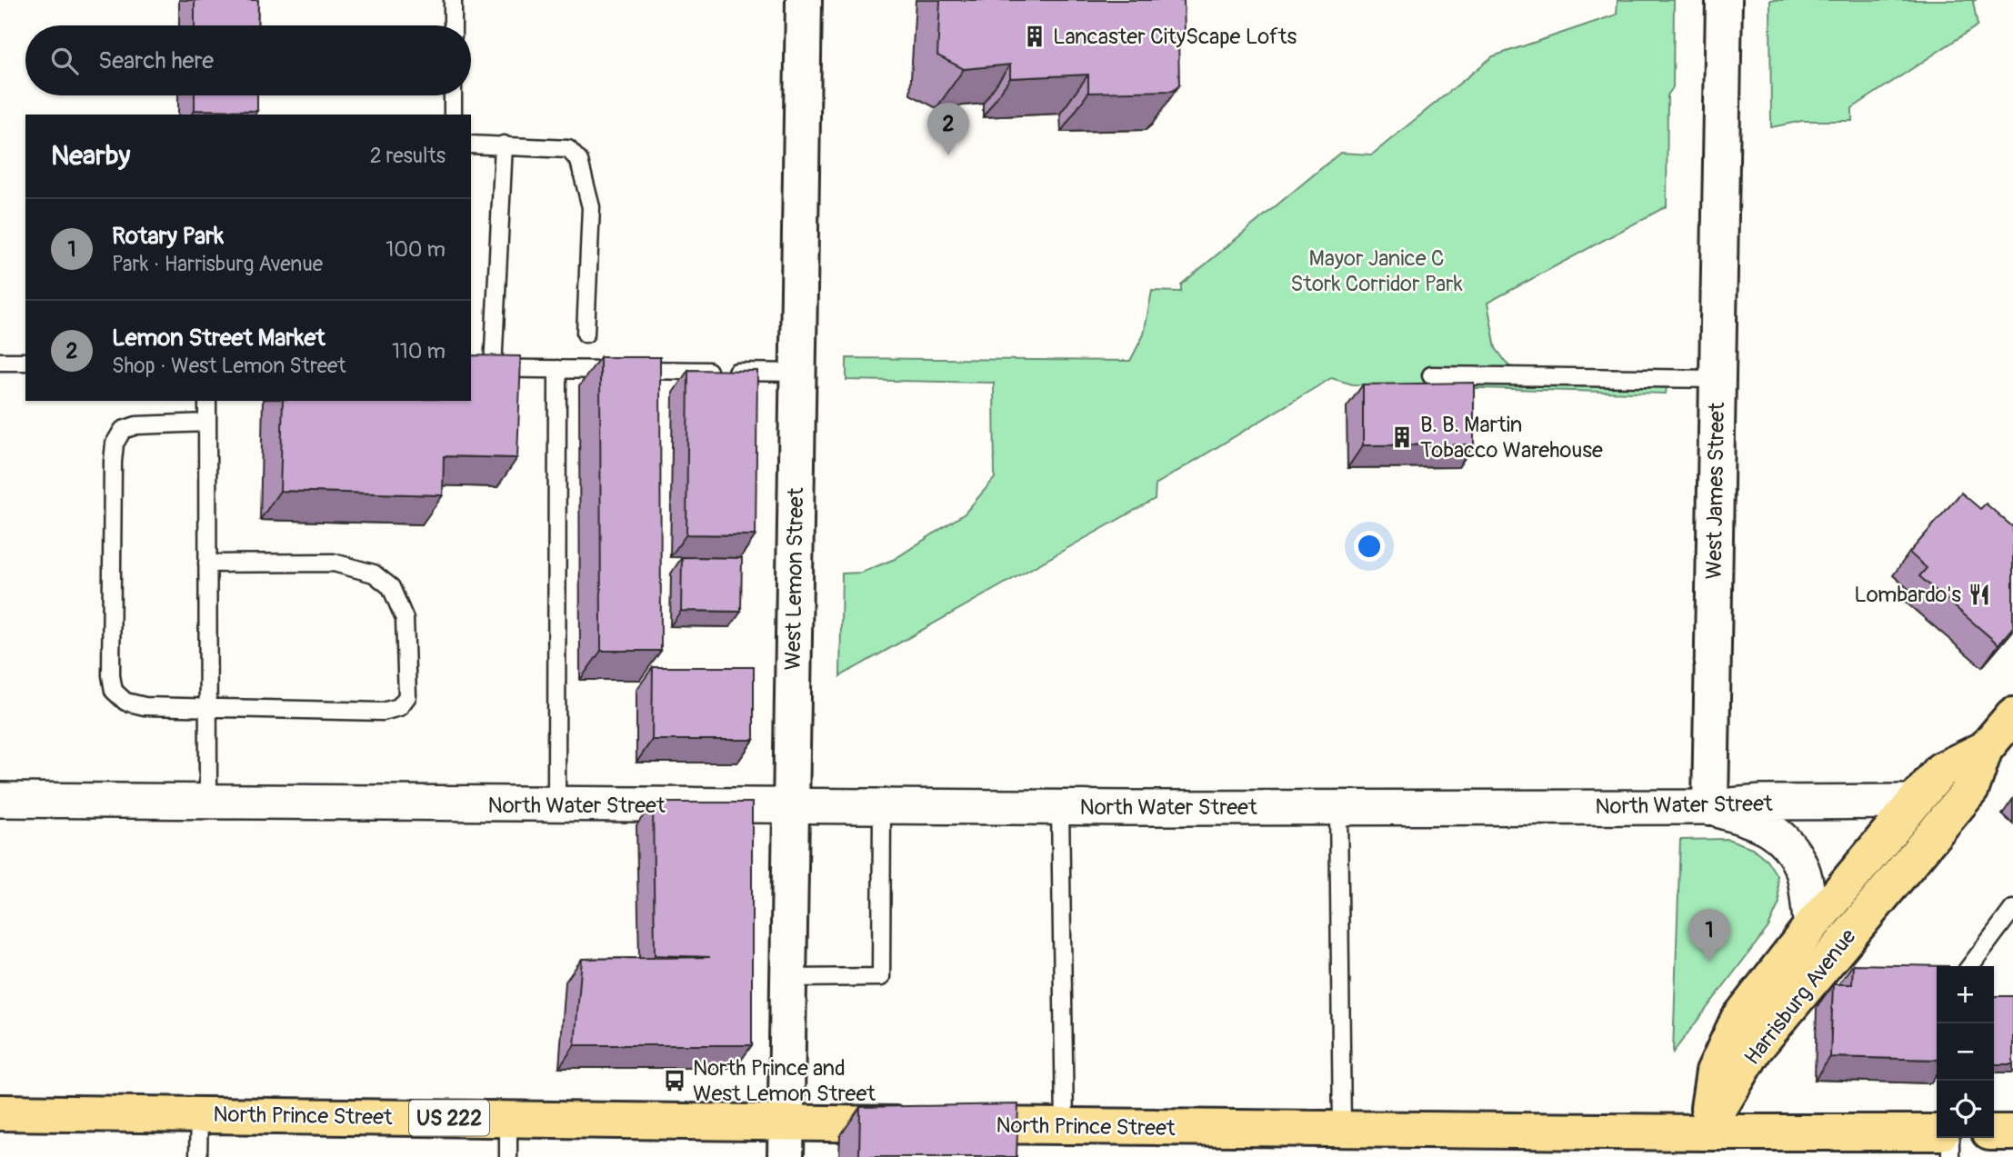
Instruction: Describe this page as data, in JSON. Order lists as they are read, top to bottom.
{
  "streets": {
    "main road": ["Harrisburg Avenue", "North Prince Street", "US 222"],
    "street": ["West James Street", "West Lemon Street", "North Water Street"]
  },
  "crossings": [
    ["West James Street", "North Water Street"],
    ["West Lemon Street", "North Water Street"],
    ["West Lemon Street", "North Prince Street"],
    ["North Water Street", "Harrisburg Avenue"],
    ["Harrisburg Avenue", "North Prince Street"]
  ],
  "parks": ["Mayor Janice C Stork Corridor Park"],
  "places": {
    "building": ["Lancaster CityScape Lofts", "B. B. Martin Tobacco Warehouse"],
    "restaurant": ["Lombardo's"],
    "bus stop": ["North Prince and West Lemon Street"]
  },
  "page": {
    "search": "Search here",
    "pins": ["2", "1"],
    "heading": ["Nearby", "2 results"],
    "list": [
      {
        "mark": "1",
        "name": "Rotary Park",
        "note": "Park · Harrisburg Avenue",
        "value": "100 m"
      },
      {
        "mark": "2",
        "name": "Lemon Street Market",
        "note": "Shop · West Lemon Street",
        "value": "110 m"
      }
    ],
    "map_buttons": ["+", "−"]
  }
}
